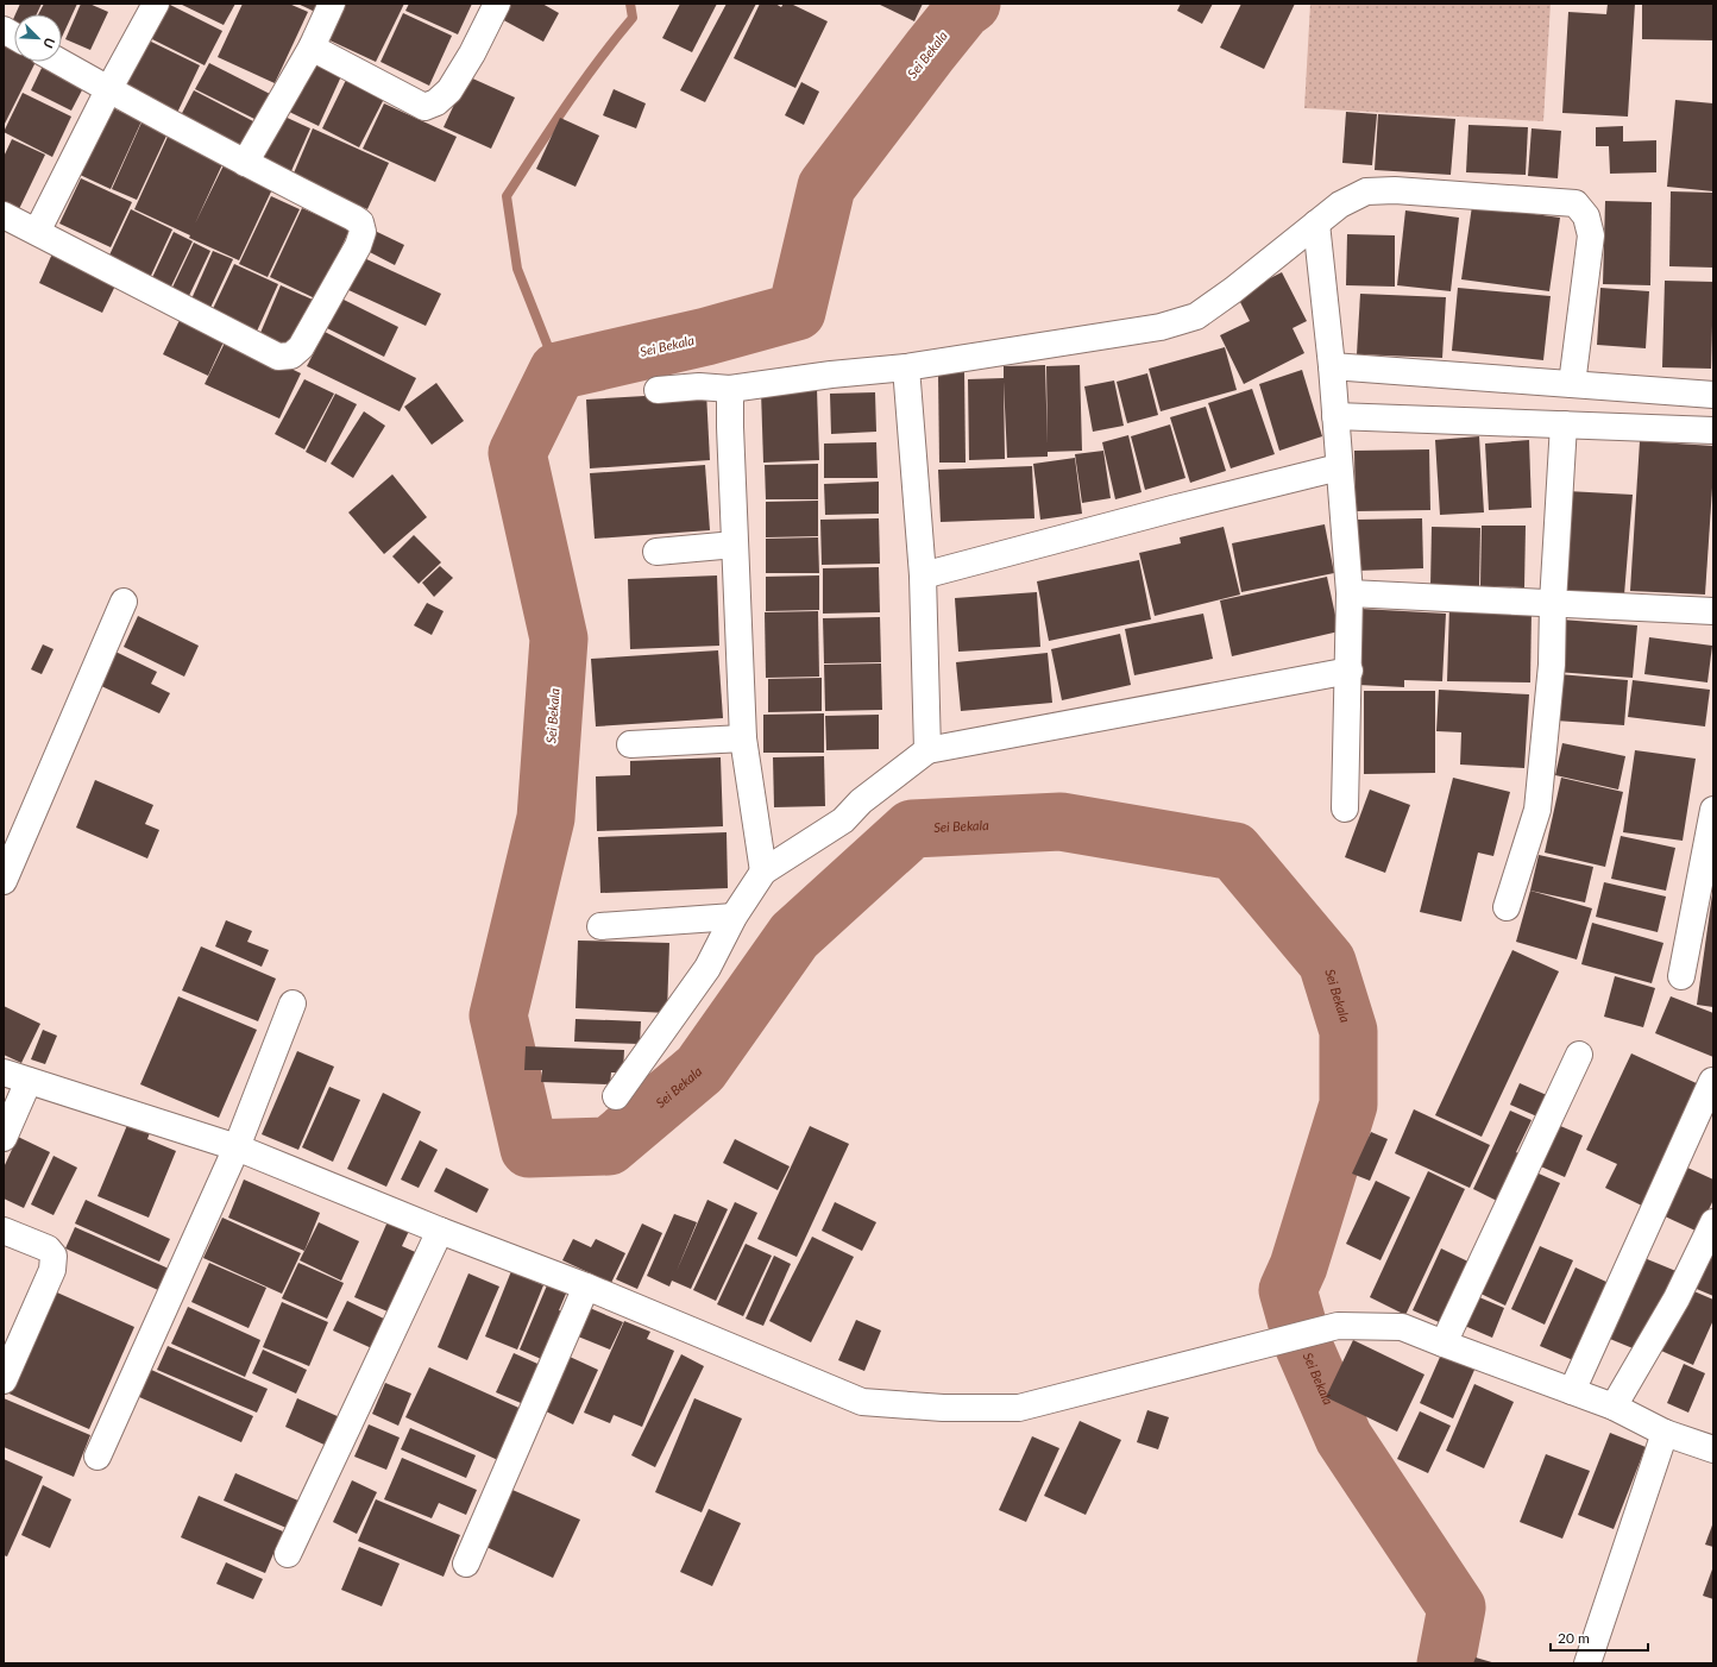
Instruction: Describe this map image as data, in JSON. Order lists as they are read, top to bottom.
{
  "water": ["Sei Bekala"],
  "scale_bar": "20 m",
  "north": "bottom right"
}
